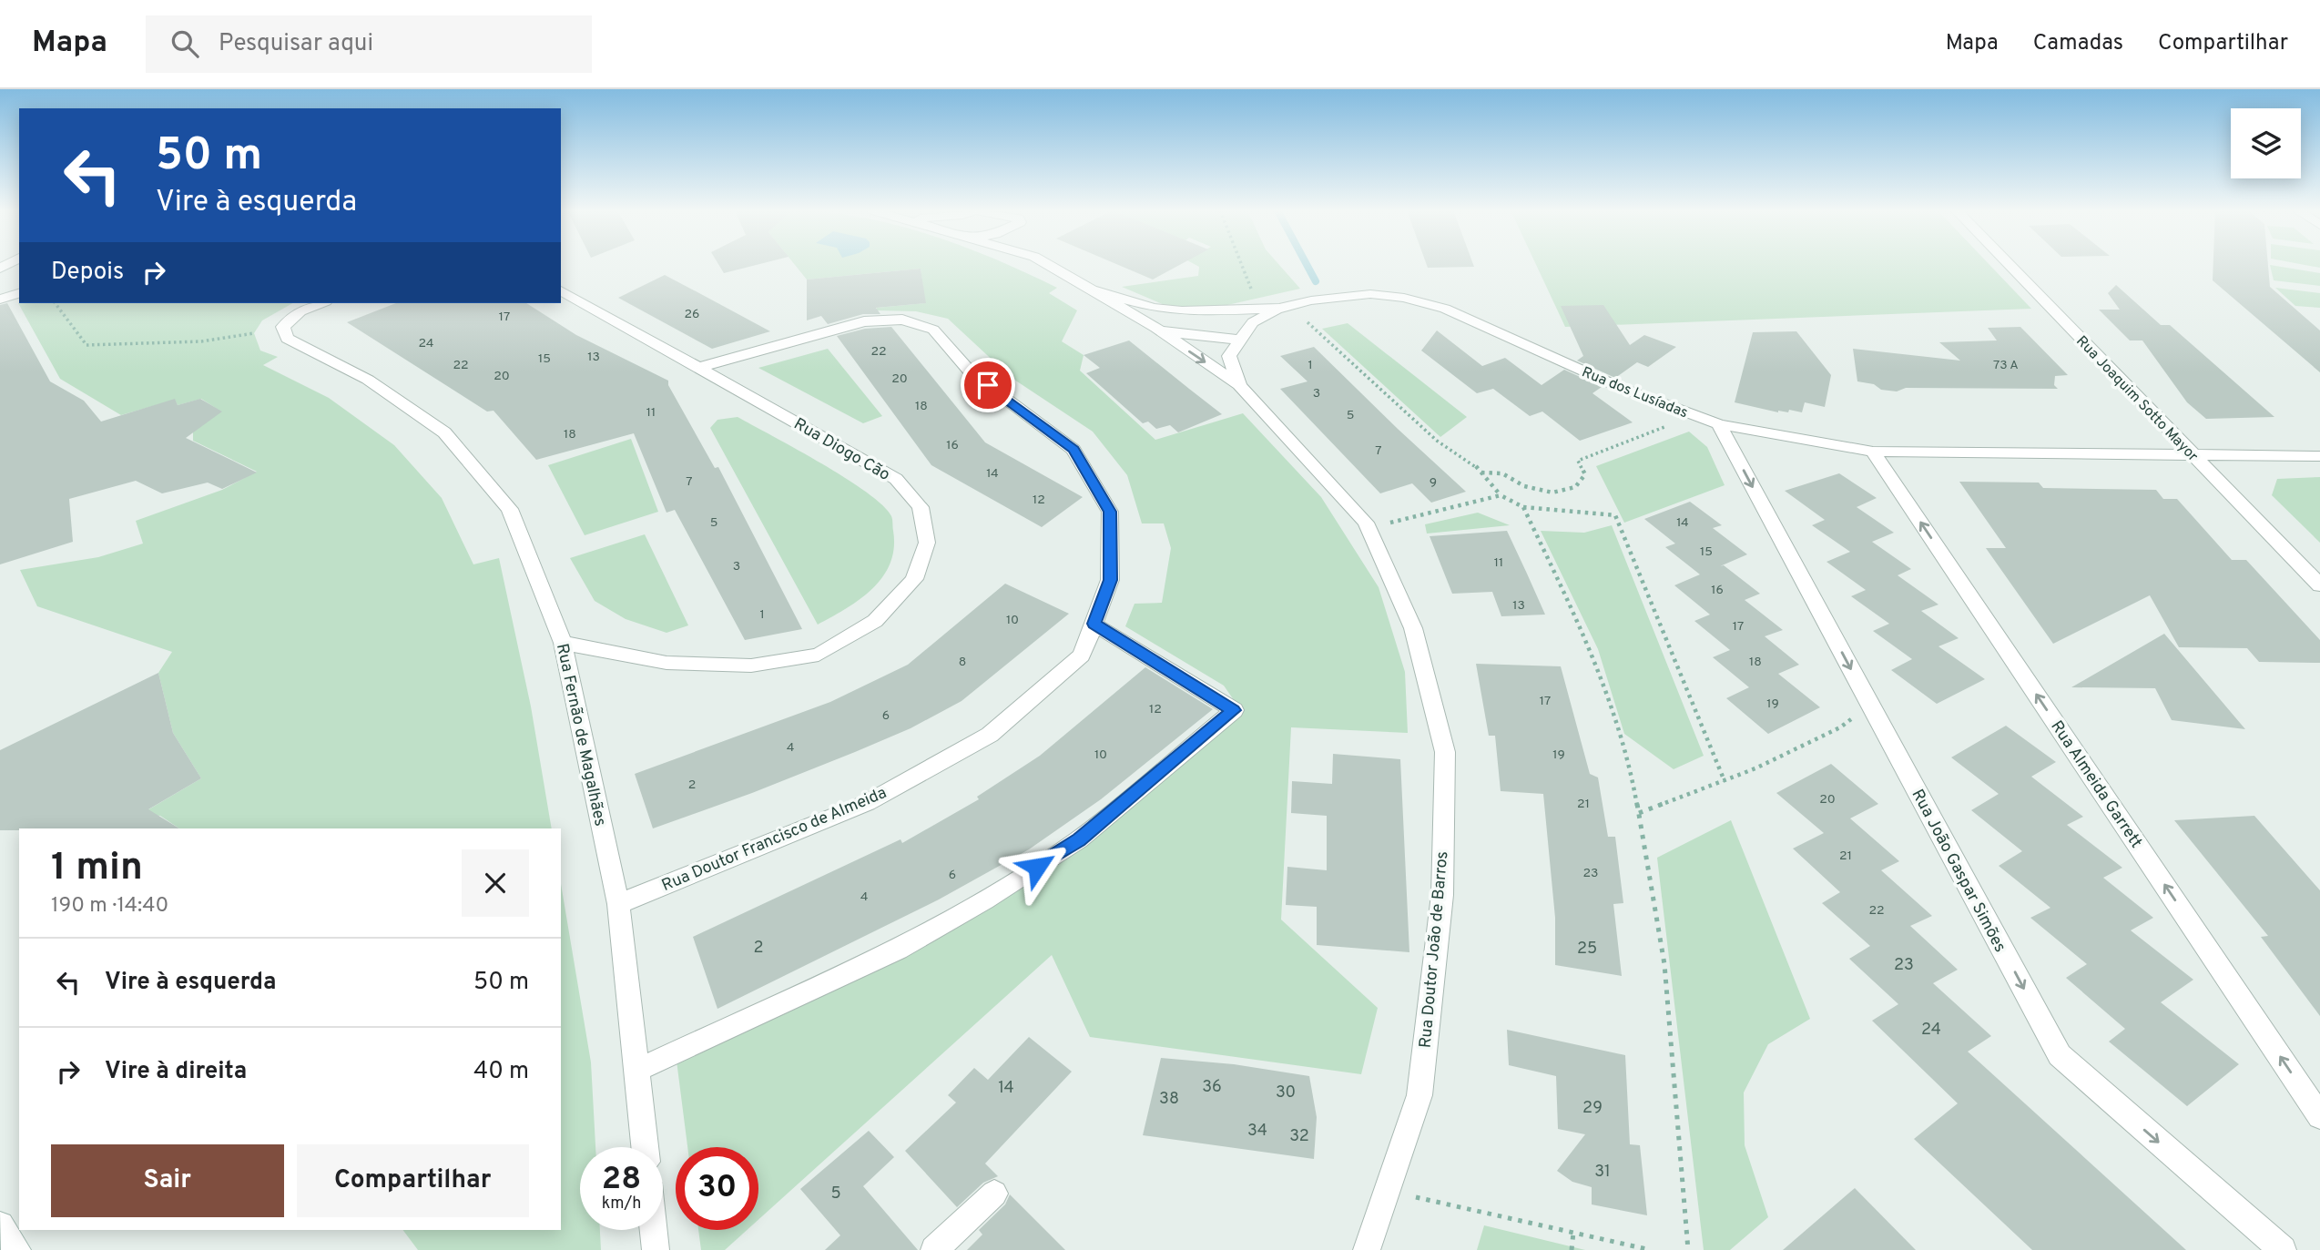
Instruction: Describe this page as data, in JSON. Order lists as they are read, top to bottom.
{
  "streets": {
    "street": [
      "Rua dos Lusíadas",
      "Rua Joaquim Sotto Mayor",
      "Rua Diogo Cão",
      "Rua Fernão de Magalhães",
      "Rua Almeida Garrett",
      "Rua Doutor Francisco de Almeida",
      "Rua João Gaspar Simões",
      "Rua Doutor João de Barros"
    ]
  },
  "crossings": [
    ["Rua dos Lusíadas", "Rua Joaquim Sotto Mayor"],
    ["Rua dos Lusíadas", "Rua Almeida Garrett"],
    ["Rua dos Lusíadas", "Rua João Gaspar Simões"],
    ["Rua Diogo Cão", "Rua Fernão de Magalhães"],
    ["Rua Diogo Cão", "Rua Doutor Francisco de Almeida"],
    ["Rua Fernão de Magalhães", "Rua Doutor Francisco de Almeida"]
  ],
  "one_way": ["Rua Almeida Garrett", "Rua João Gaspar Simões"],
  "house_numbers": [
    "26",
    "17",
    "24",
    "22",
    "13",
    "15",
    "22",
    "1",
    "73 A",
    "20",
    "20",
    "3",
    "18",
    "11",
    "5",
    "18",
    "16",
    "7",
    "14",
    "7",
    "9",
    "12",
    "5",
    "14",
    "15",
    "11",
    "3",
    "16",
    "13",
    "1",
    "10",
    "17",
    "8",
    "18",
    "17",
    "19",
    "12",
    "6",
    "4",
    "10",
    "19",
    "2",
    "20",
    "21",
    "21",
    "23",
    "6",
    "4",
    "22",
    "2",
    "25",
    "23",
    "24",
    "36",
    "14",
    "30",
    "38",
    "29",
    "34",
    "32",
    "31",
    "5"
  ],
  "page": {
    "header": "Mapa",
    "search": "Pesquisar aqui",
    "nav": ["Mapa", "Camadas", "Compartilhar"],
    "turn": ["50 m", "Vire à esquerda"],
    "then": "Depois",
    "heading": ["1 min", "190 m · 14:40"],
    "list": [
      {
        "name": "Vire à esquerda",
        "value": "50 m"
      },
      {
        "name": "Vire à direita",
        "value": "40 m"
      }
    ],
    "buttons": ["Sair", "Compartilhar"],
    "speed": "28 km/h",
    "limit": "30"
  }
}
